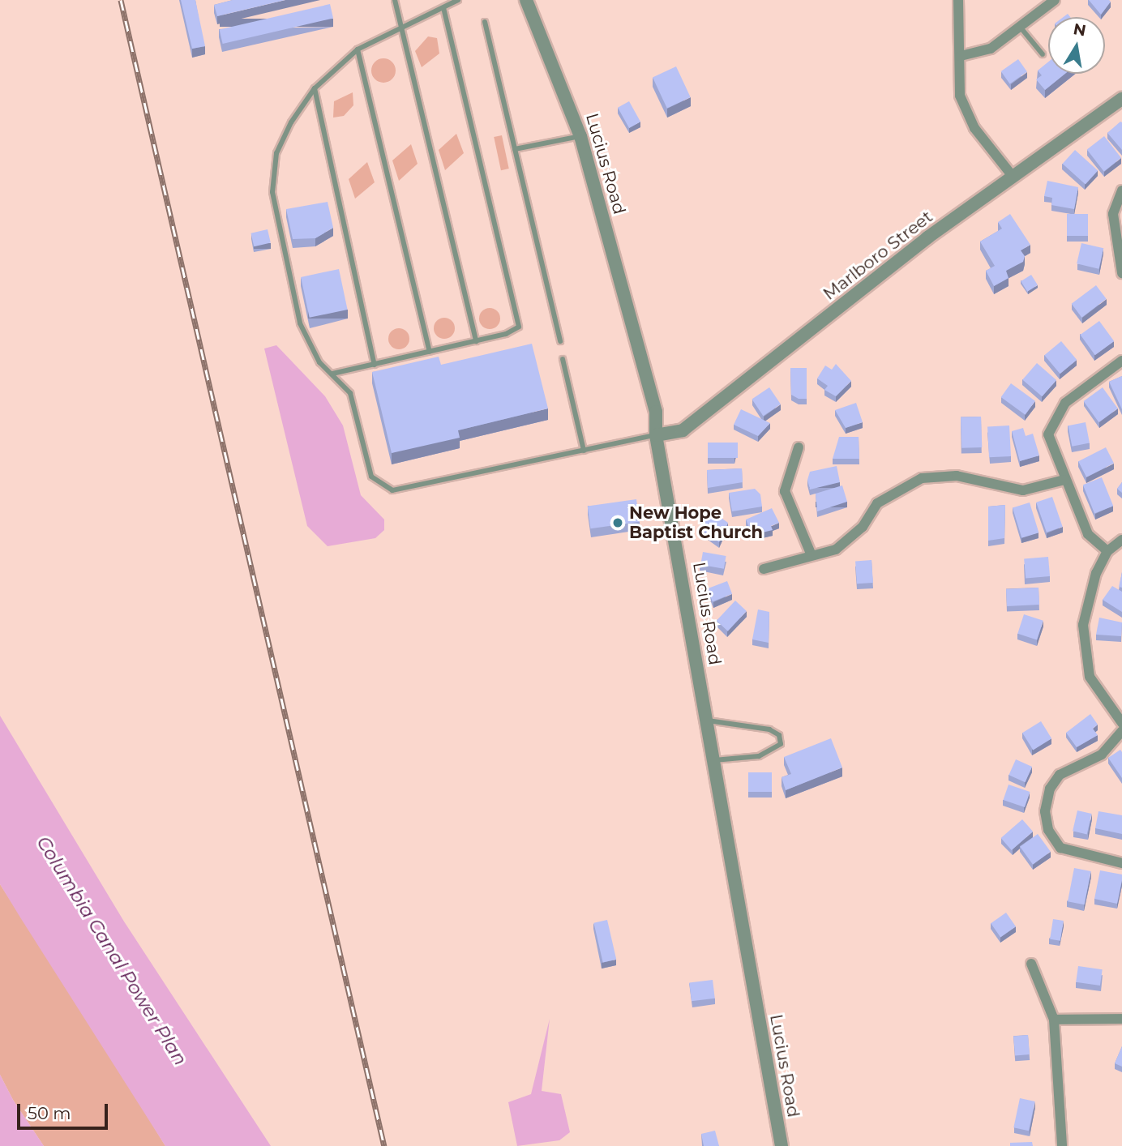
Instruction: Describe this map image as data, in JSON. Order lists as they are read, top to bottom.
{
  "streets": {
    "street": ["Lucius Road", "Marlboro Street"]
  },
  "crossings": [
    ["Lucius Road", "Marlboro Street"]
  ],
  "water": ["Columbia Canal Power Plan"],
  "places": ["New Hope Baptist Church"],
  "scale_bar": "50 m",
  "north": "top"
}
